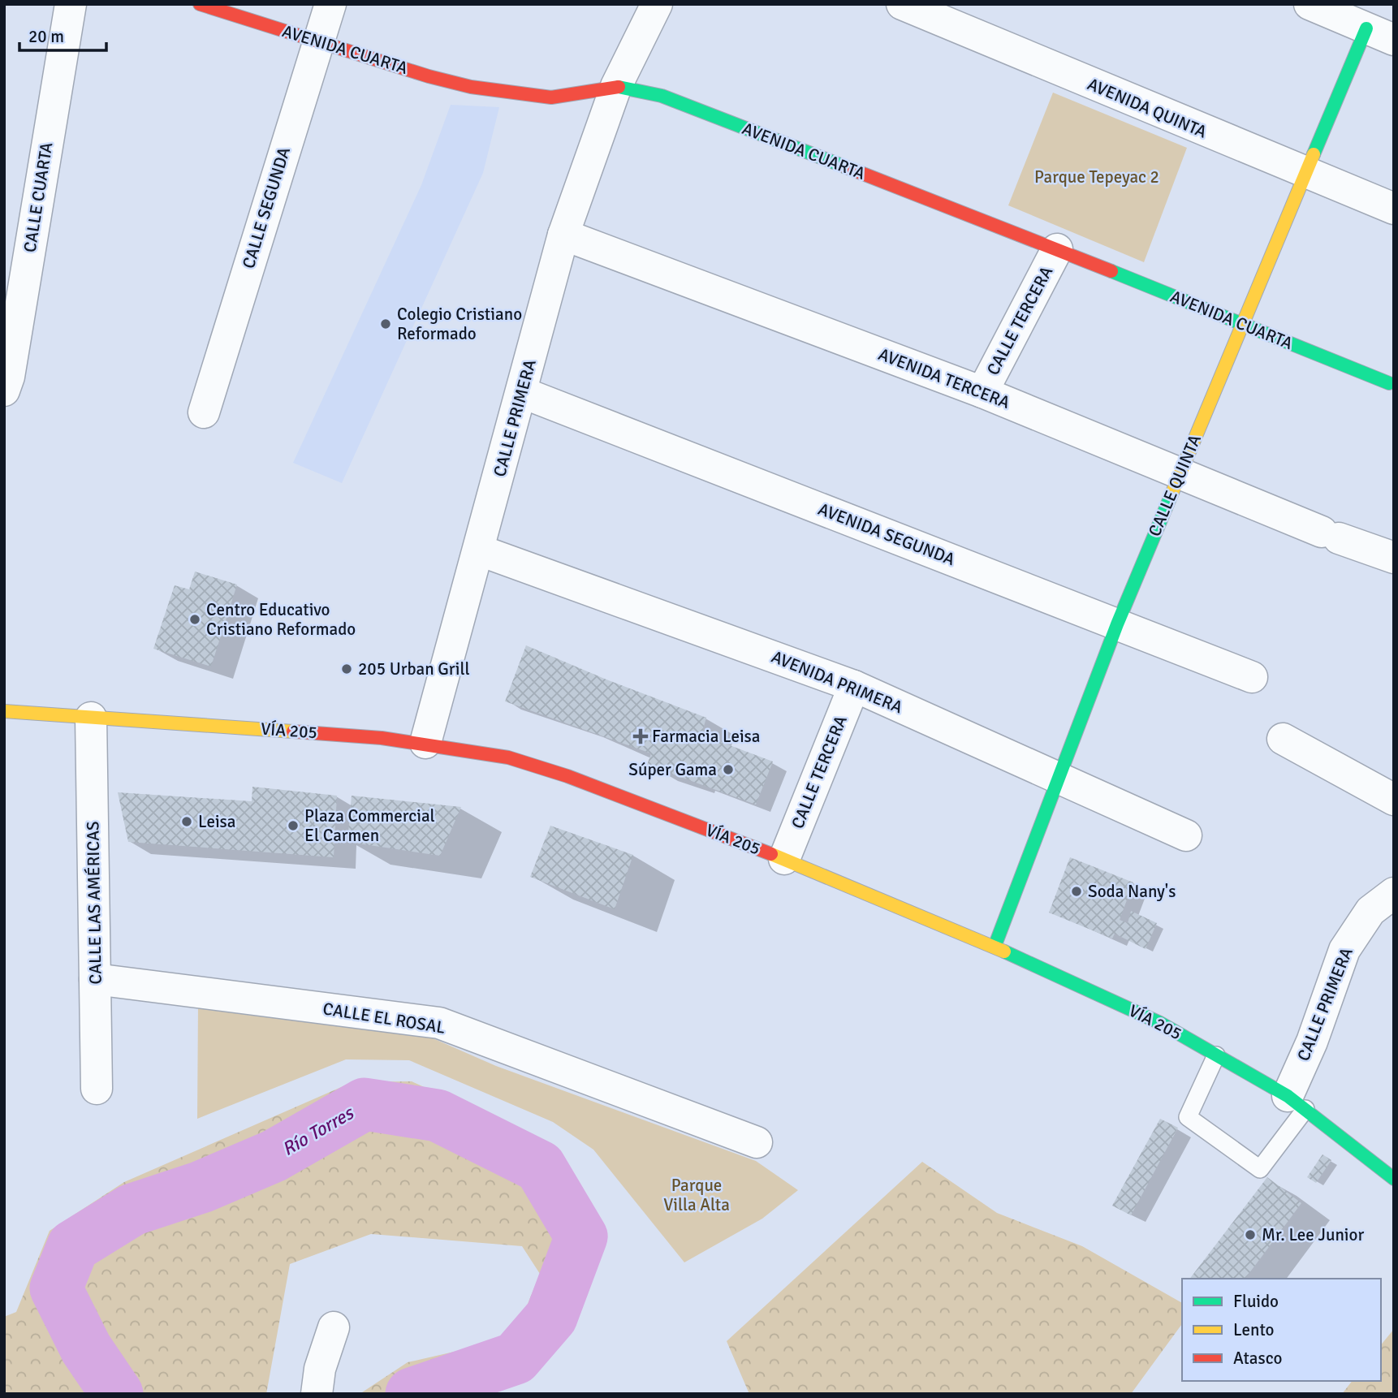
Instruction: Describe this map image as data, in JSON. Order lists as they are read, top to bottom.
{
  "streets": {
    "street": [
      "AVENIDA CUARTA",
      "AVENIDA QUINTA",
      "CALLE CUARTA",
      "CALLE SEGUNDA",
      "CALLE TERCERA",
      "AVENIDA TERCERA",
      "CALLE PRIMERA",
      "CALLE QUINTA",
      "AVENIDA SEGUNDA",
      "AVENIDA PRIMERA",
      "VÍA 205",
      "CALLE LAS AMÉRICAS",
      "CALLE EL ROSAL"
    ]
  },
  "crossings": [
    ["AVENIDA CUARTA", "CALLE SEGUNDA"],
    ["AVENIDA CUARTA", "CALLE TERCERA"],
    ["AVENIDA CUARTA", "CALLE PRIMERA"],
    ["AVENIDA CUARTA", "CALLE QUINTA"],
    ["AVENIDA QUINTA", "CALLE QUINTA"],
    ["CALLE TERCERA", "AVENIDA TERCERA"],
    ["CALLE TERCERA", "AVENIDA PRIMERA"],
    ["CALLE TERCERA", "VÍA 205"],
    ["AVENIDA TERCERA", "CALLE PRIMERA"],
    ["AVENIDA TERCERA", "CALLE QUINTA"],
    ["CALLE PRIMERA", "AVENIDA SEGUNDA"],
    ["CALLE PRIMERA", "AVENIDA PRIMERA"],
    ["CALLE PRIMERA", "VÍA 205"],
    ["CALLE QUINTA", "AVENIDA SEGUNDA"],
    ["CALLE QUINTA", "AVENIDA PRIMERA"],
    ["CALLE QUINTA", "VÍA 205"],
    ["VÍA 205", "CALLE LAS AMÉRICAS"],
    ["CALLE LAS AMÉRICAS", "CALLE EL ROSAL"]
  ],
  "water": ["Río Torres"],
  "parks": ["Parque Tepeyac 2", "Parque Villa Alta"],
  "places": {
    "other": [
      "Colegio Cristiano Reformado",
      "Centro Educativo Cristiano Reformado",
      "205 Urban Grill",
      "Súper Gama",
      "Leisa",
      "Plaza Commercial El Carmen",
      "Soda Nany's",
      "Mr. Lee Junior"
    ],
    "health": ["Farmacia Leisa"]
  },
  "legend": ["Fluido", "Lento", "Atasco"],
  "scale_bar": "20 m"
}
